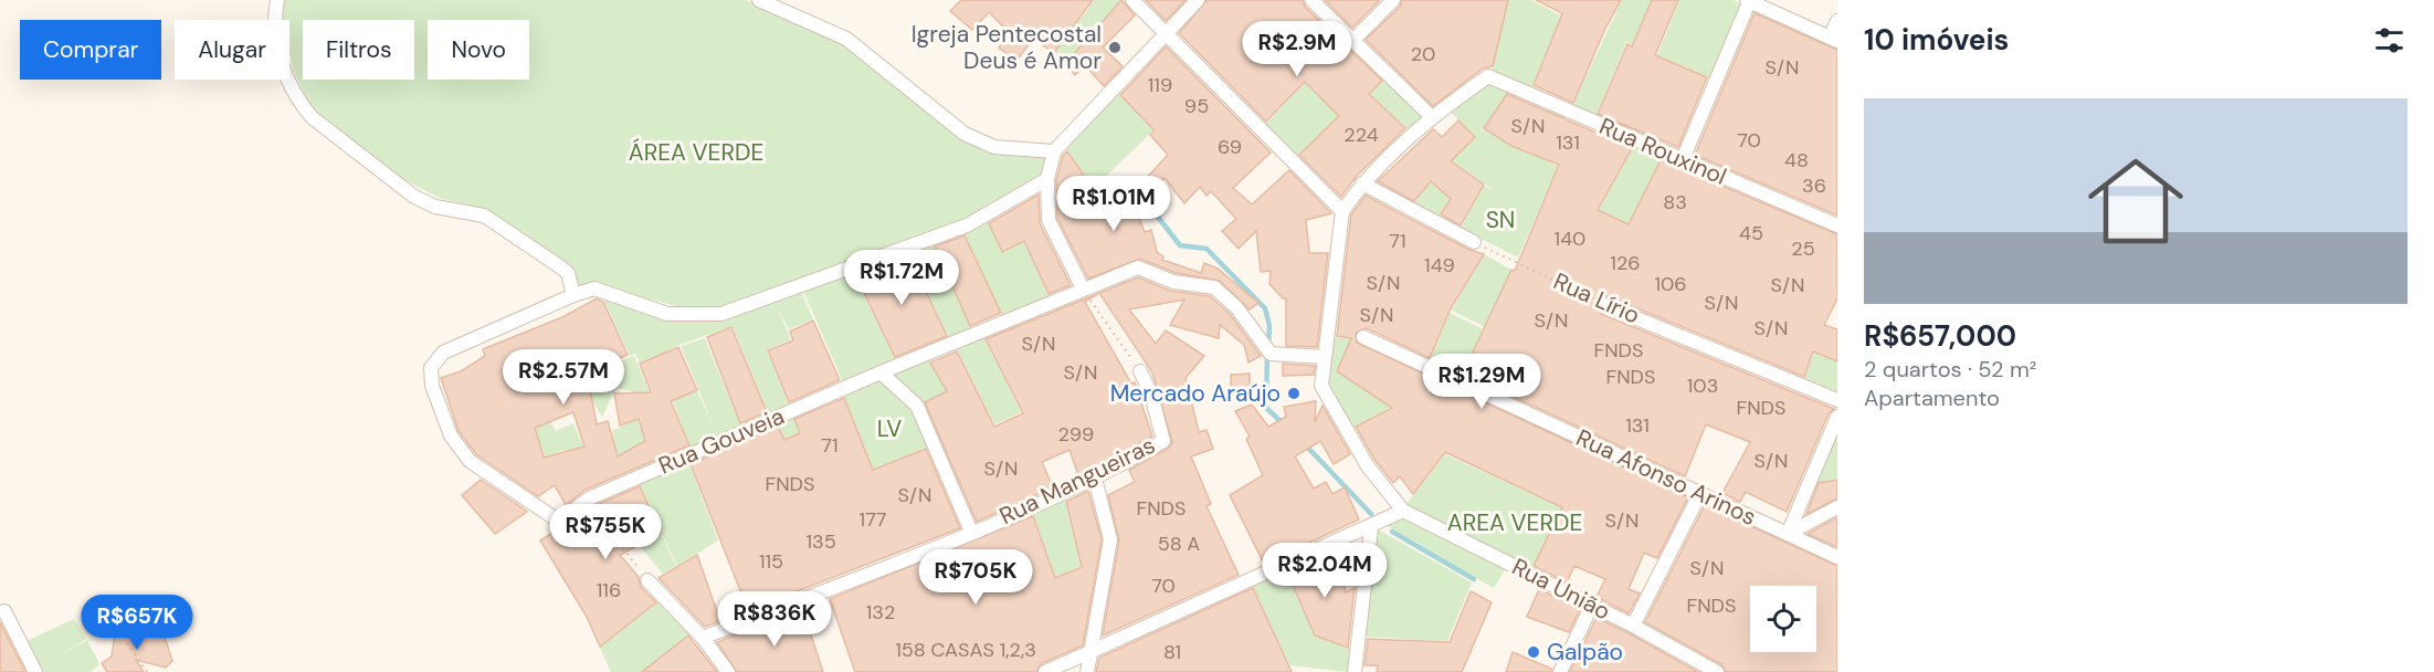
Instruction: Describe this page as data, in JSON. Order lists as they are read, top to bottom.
{
  "streets": {
    "street": [
      "Rua Rouxinol",
      "Rua Lírio",
      "Rua Gouveia",
      "Rua Afonso Arinos",
      "Rua Mangueiras",
      "Rua União"
    ]
  },
  "parks": [
    "ÁREA VERDE",
    "SN",
    "LV",
    "AREA VERDE"
  ],
  "places": ["Igreja Pentecostal Deus é Amor", "Mercado Araújo", "Galpão"],
  "house_numbers": [
    "20",
    "S/N",
    "119",
    "95",
    "S/N",
    "224",
    "70",
    "131",
    "69",
    "48",
    "36",
    "83",
    "45",
    "140",
    "71",
    "25",
    "126",
    "149",
    "S/N",
    "106",
    "S/N",
    "S/N",
    "S/N",
    "S/N",
    "S/N",
    "S/N",
    "FNDS",
    "S/N",
    "FNDS",
    "103",
    "FNDS",
    "131",
    "299",
    "71",
    "S/N",
    "S/N",
    "FNDS",
    "S/N",
    "FNDS",
    "177",
    "S/N",
    "135",
    "58 A",
    "115",
    "S/N",
    "70",
    "116",
    "FNDS",
    "132",
    "158 CASAS 1,2,3",
    "81"
  ],
  "page": {
    "heading": "10 imóveis",
    "chip": [
      "Comprar",
      "Alugar",
      "Filtros",
      "Novo"
    ],
    "price": [
      "R$2.9M",
      "R$1.01M",
      "R$1.72M",
      "R$2.57M",
      "R$1.29M",
      "R$755K",
      "R$2.04M",
      "R$705K",
      "R$836K",
      "R$657K"
    ],
    "list": [
      {
        "name": "R$657,000",
        "note": "2 quartos · 52 m² · Apartamento"
      }
    ]
  }
}
